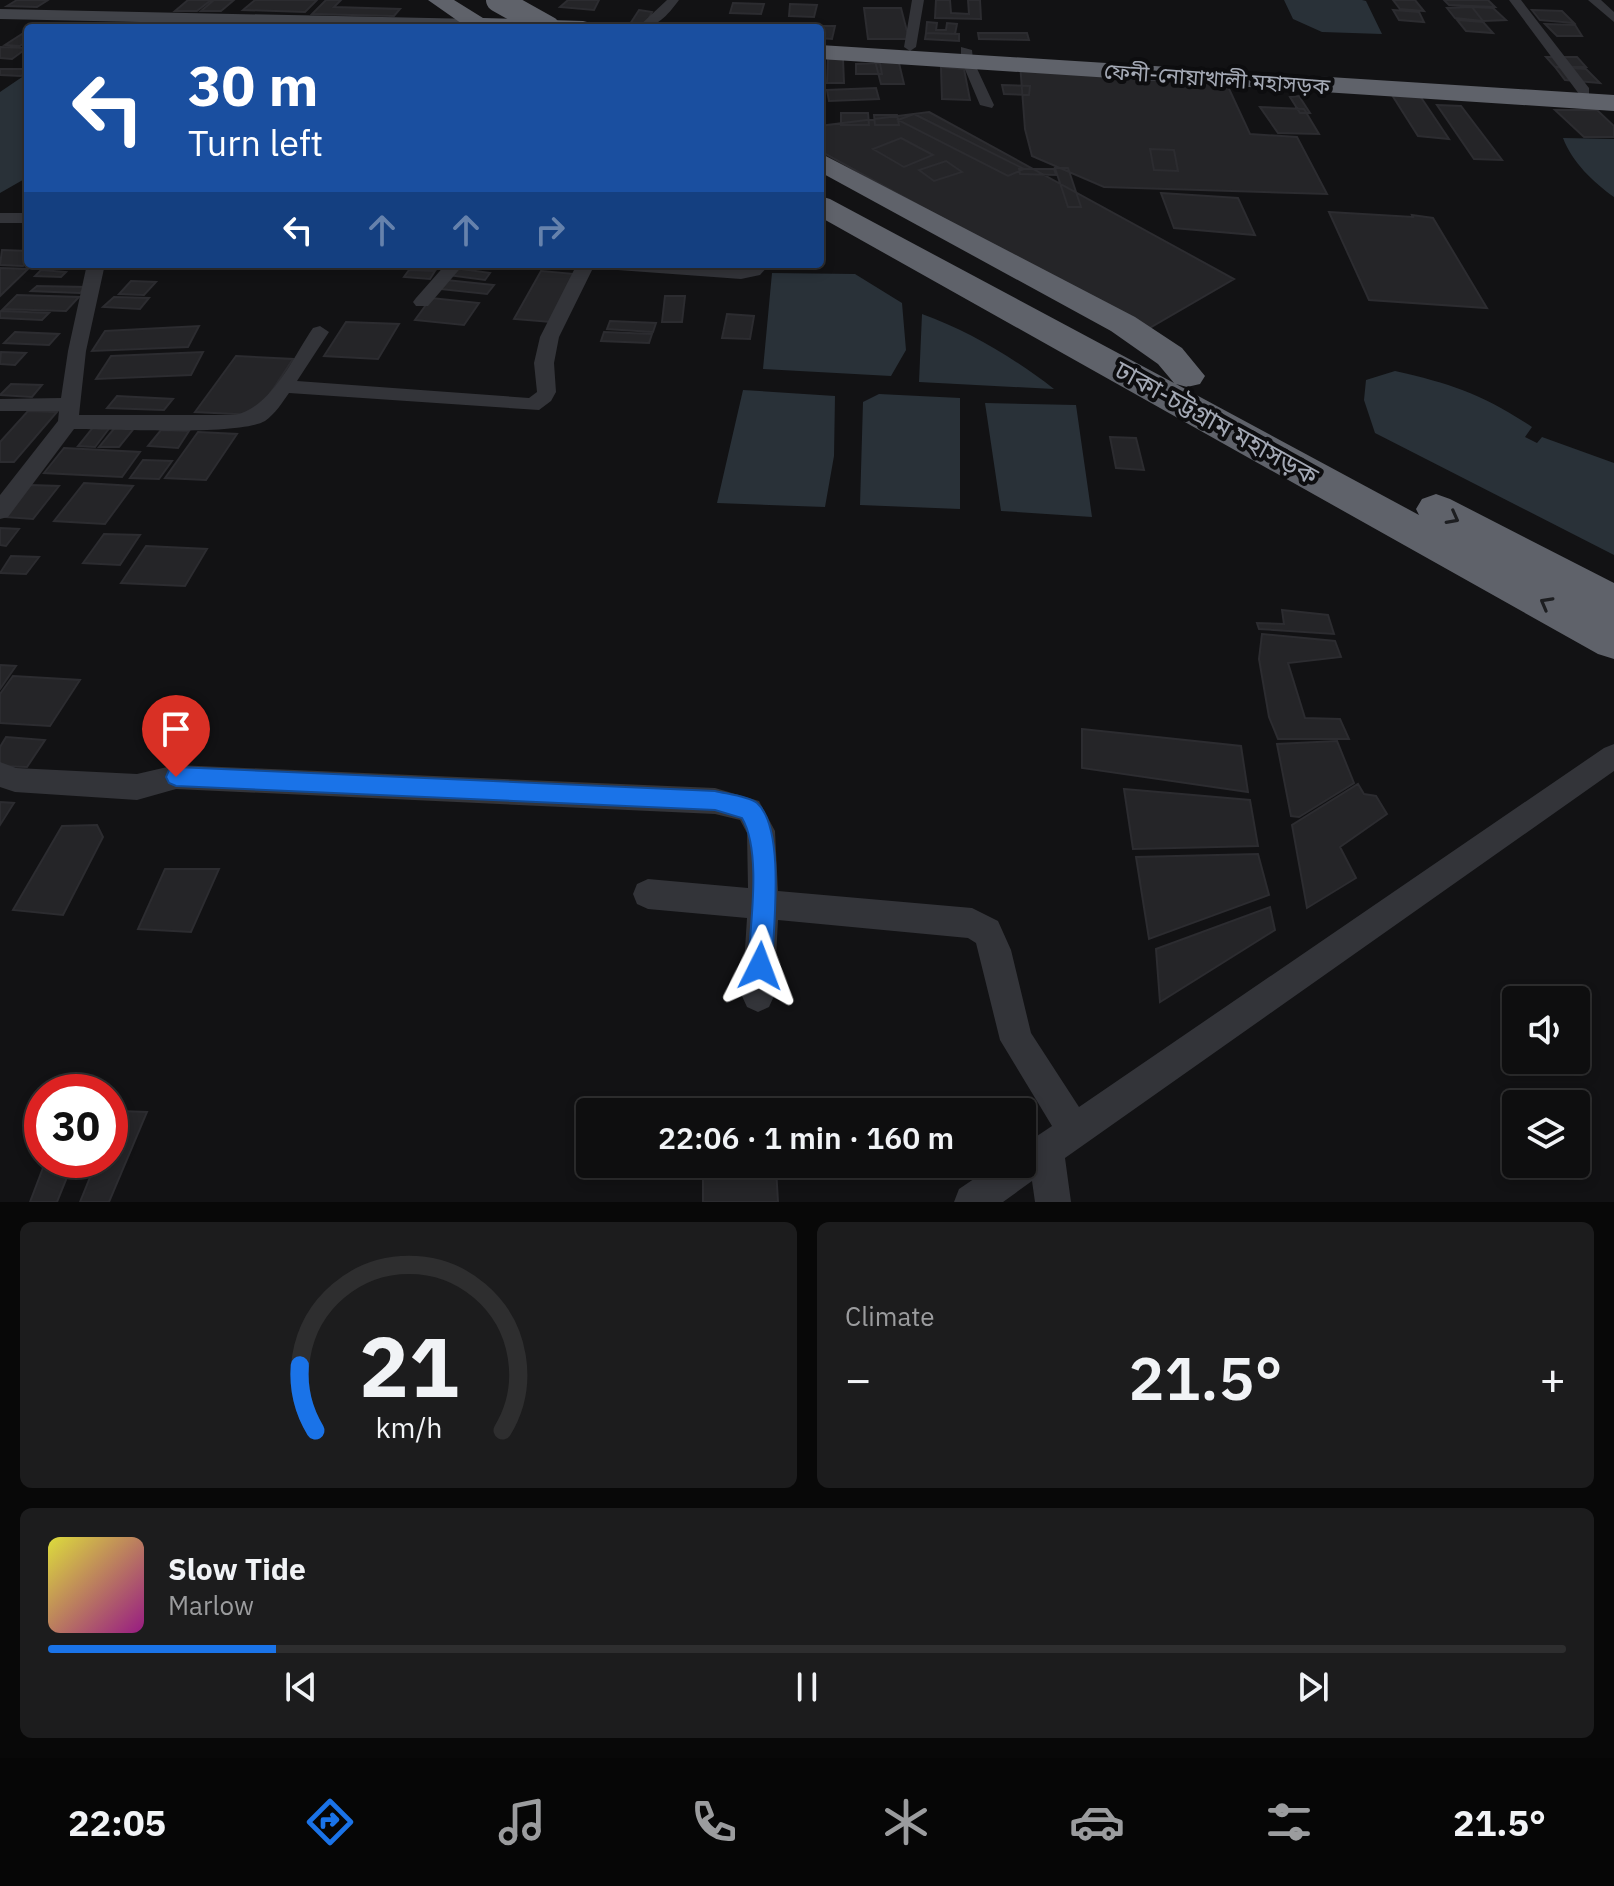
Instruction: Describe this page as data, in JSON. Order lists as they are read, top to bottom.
{
  "streets": {
    "highway": ["ফেনী-নোয়াখালী মহাসড়ক", "ঢাকা-চট্টগ্রাম মহাসড়ক"]
  },
  "page": {
    "turn": ["30 m", "Turn left"],
    "limit": "30",
    "trip": "22:06 · 1 min · 160 m",
    "tile": "Climate",
    "heat": ["−", "21.5°", "+"],
    "song": ["Slow Tide", "Marlow"],
    "tabs": ["22:05", "21.5°"],
    "gauge": ["21", "km/h"]
  }
}
